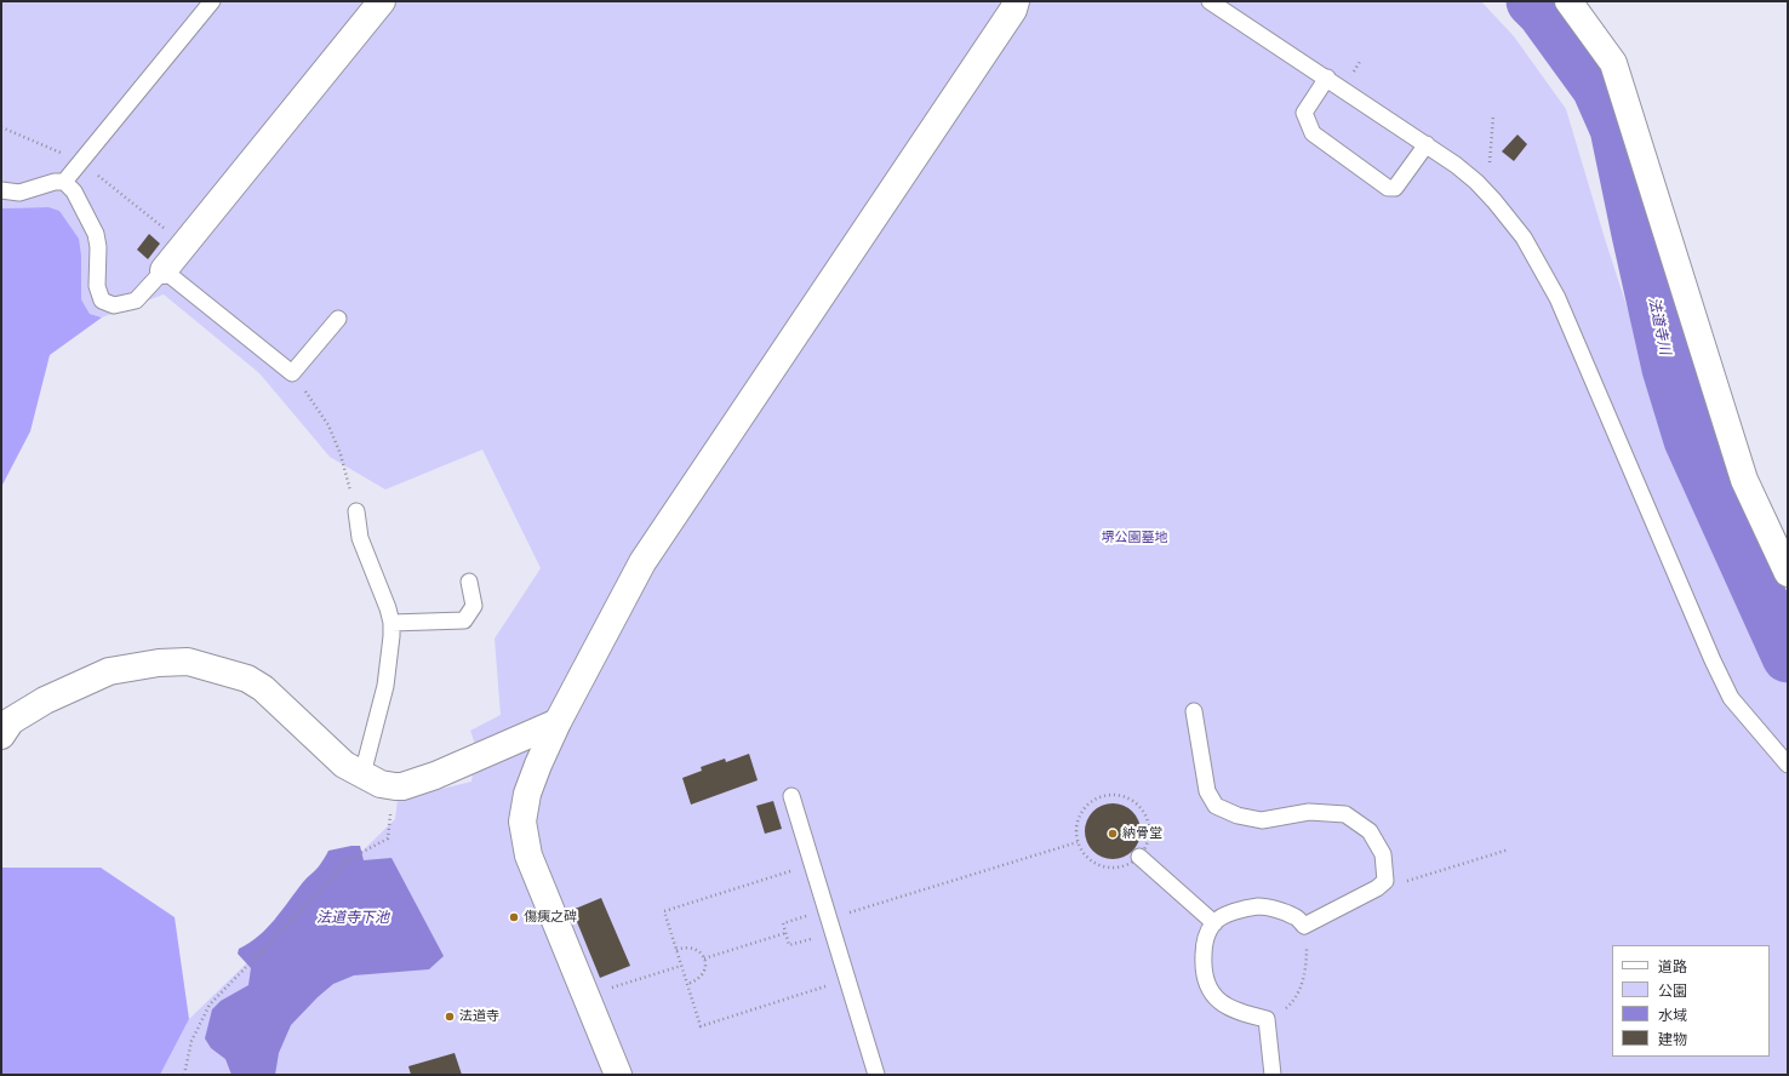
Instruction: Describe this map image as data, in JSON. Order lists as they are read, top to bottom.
{
  "water": ["法道寺川", "法道寺下池"],
  "parks": ["堺公園墓地"],
  "places": ["納骨堂", "傷痍之碑", "法道寺"],
  "legend": [
    "道路",
    "公園",
    "水域",
    "建物"
  ]
}
